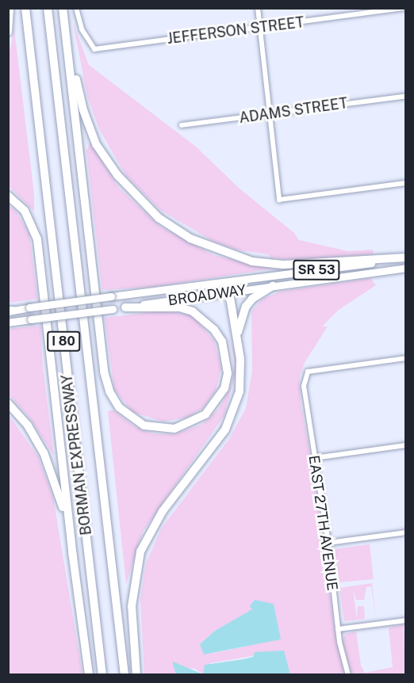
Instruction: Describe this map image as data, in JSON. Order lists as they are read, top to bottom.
{
  "streets": {
    "highway": ["I 80", "BORMAN EXPRESSWAY"],
    "main road": ["SR 53", "BROADWAY"],
    "street": ["JEFFERSON STREET", "ADAMS STREET", "EAST 27TH AVENUE"]
  }
}
